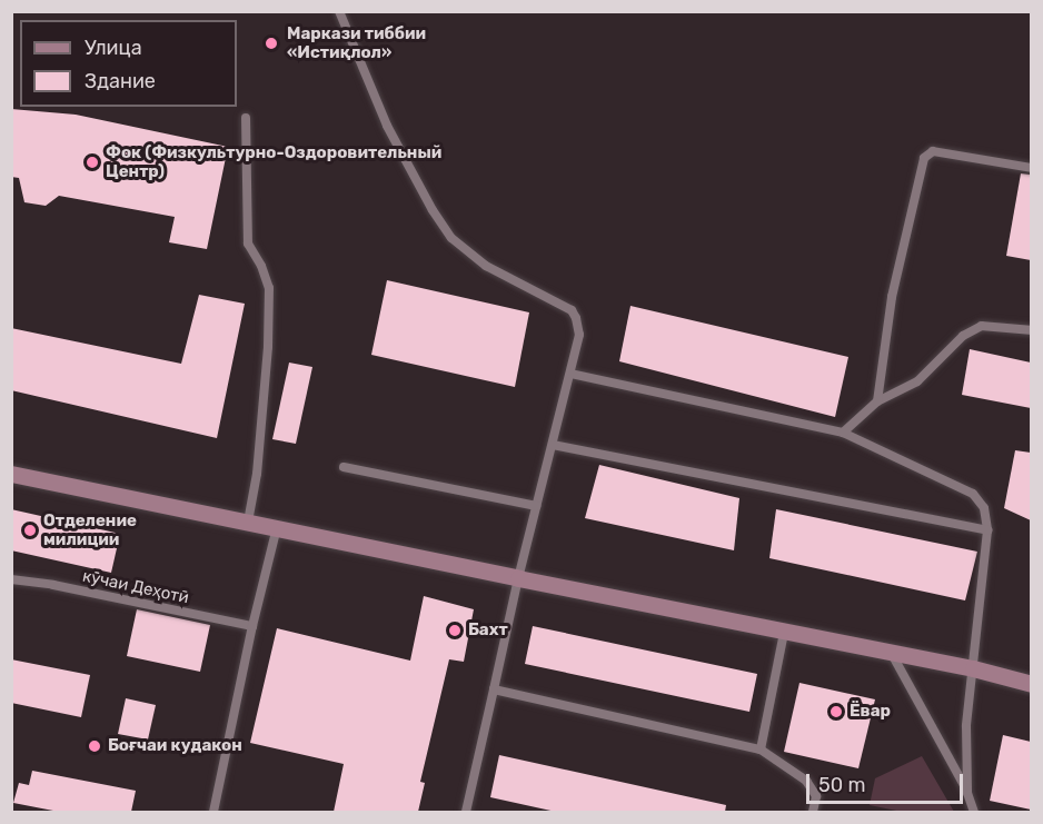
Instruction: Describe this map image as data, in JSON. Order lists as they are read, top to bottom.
{
  "streets": {
    "lane": ["кӯчаи Деҳотӣ"]
  },
  "places": [
    "Маркази тиббии «Истиқлол»",
    "Фок (Физкультурно-Оздоровительный Центр)",
    "Отделение милиции",
    "Бахт",
    "Ёвар",
    "Боғчаи кудакон"
  ],
  "legend": ["Улица", "Здание"],
  "scale_bar": "50 m"
}
